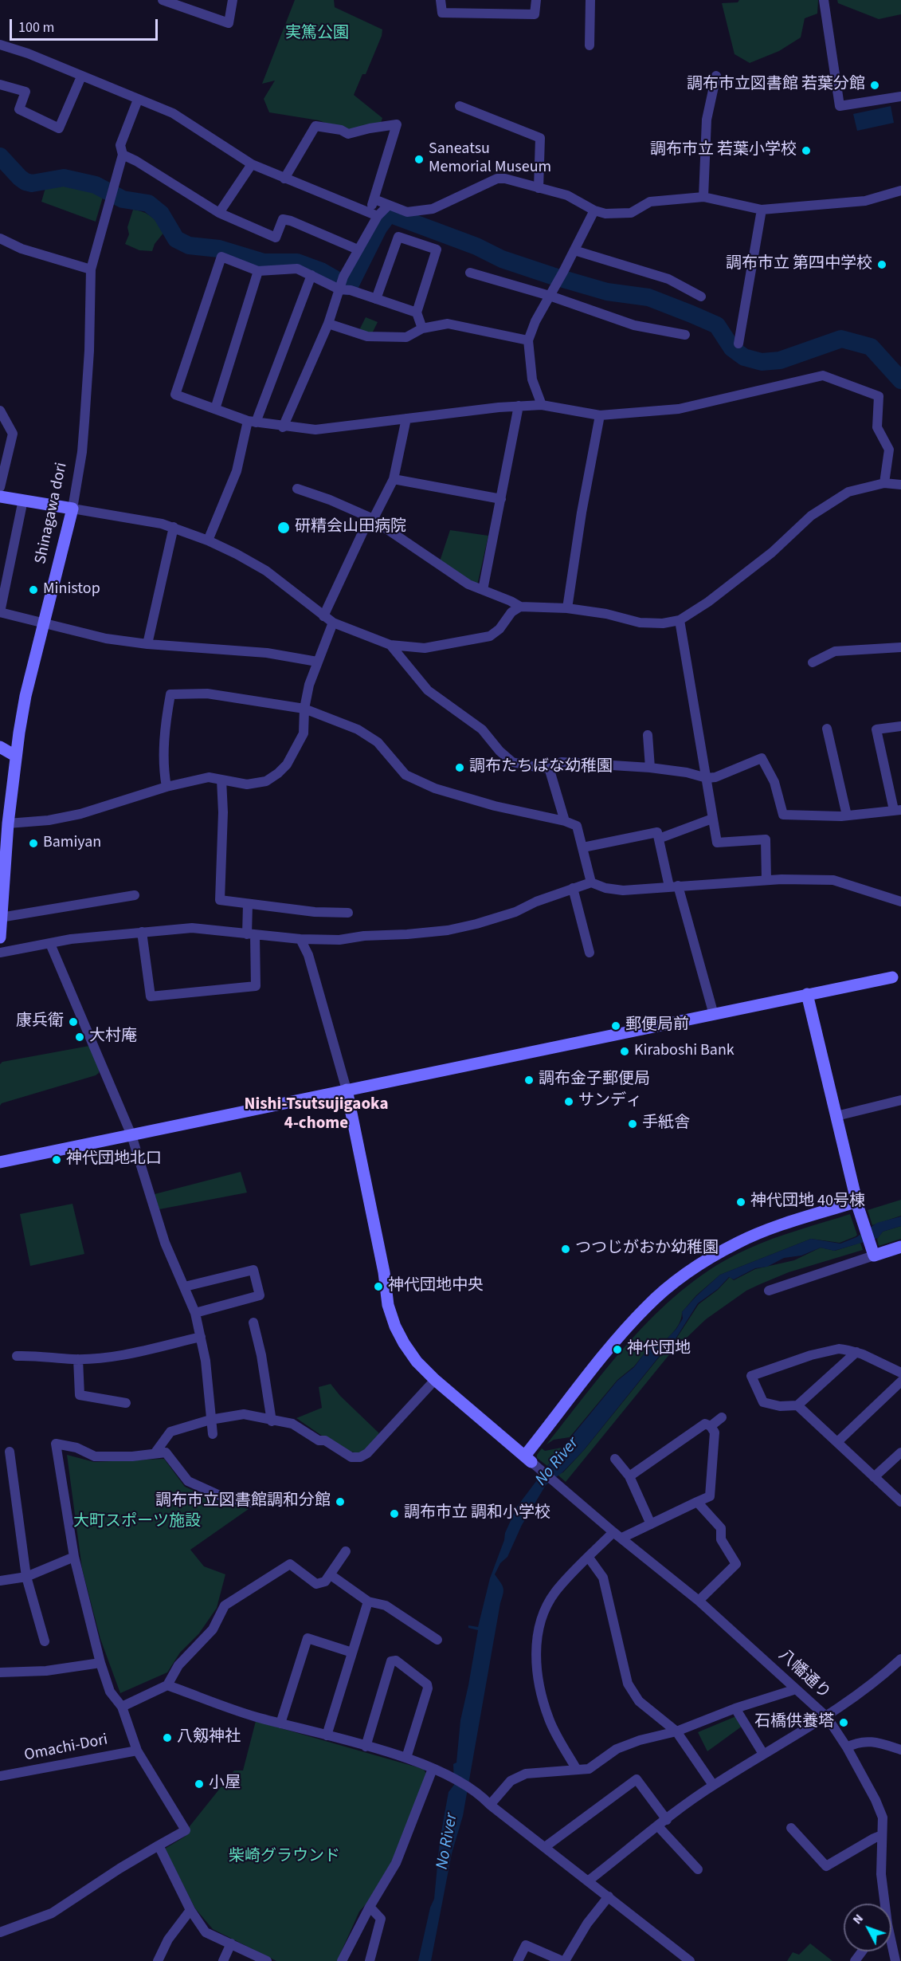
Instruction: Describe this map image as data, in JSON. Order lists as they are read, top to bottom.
{
  "streets": {
    "street": ["Shinagawa dori", "八幡通り", "Omachi-Dori"]
  },
  "districts": ["Nishi-Tsutsujigaoka 4-chome"],
  "water": ["No River"],
  "parks": ["実篤公園", "大町スポーツ施設", "柴崎グラウンド"],
  "places": [
    "調布市立図書館 若葉分館",
    "調布市立 若葉小学校",
    "Saneatsu Memorial Museum",
    "調布市立 第四中学校",
    "研精会山田病院",
    "Ministop",
    "調布たちばな幼稚園",
    "Bamiyan",
    "康兵衛",
    "郵便局前",
    "大村庵",
    "Kiraboshi Bank",
    "調布金子郵便局",
    "サンディ",
    "手紙舎",
    "神代団地北口",
    "神代団地 40号棟",
    "つつじがおか幼稚園",
    "神代団地中央",
    "神代団地",
    "調布市立図書館調和分館",
    "調布市立 調和小学校",
    "石橋供養塔",
    "八剱神社",
    "小屋"
  ],
  "scale_bar": "100 m",
  "north": "top left"
}
